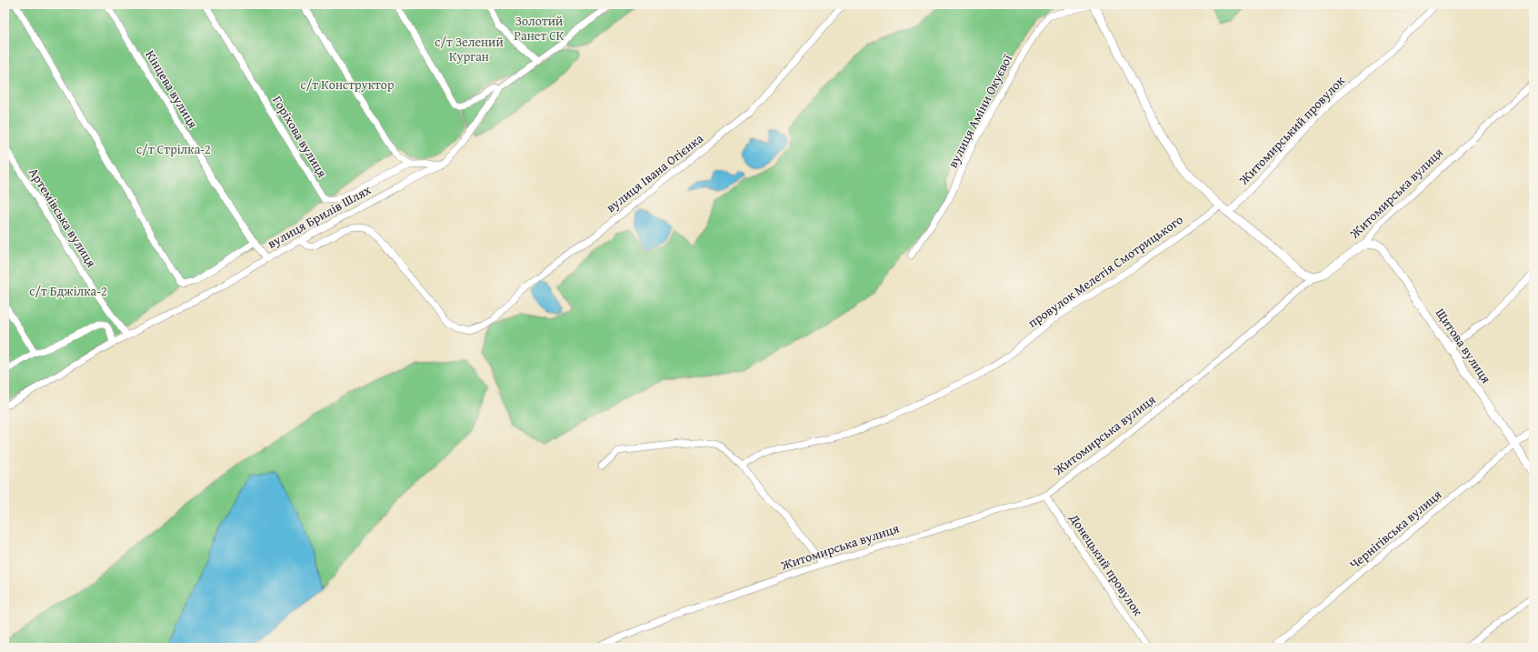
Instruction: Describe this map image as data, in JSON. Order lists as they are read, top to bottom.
{
  "streets": {
    "street": [
      "Кінцева вулиця",
      "вулиця Аміни Окуєвої",
      "Житомирський провулок",
      "Горіхова вулиця",
      "вулиця Івана Огієнка",
      "Житомирська вулиця",
      "вулиця Брилів Шлях",
      "Артемівська вулиця",
      "провулок Мелетія Смотрицького",
      "Щитова вулиця",
      "Чернігівська вулиця",
      "Донецький провулок"
    ]
  },
  "crossings": [
    ["Кінцева вулиця", "вулиця Брилів Шлях"],
    ["Житомирська вулиця", "Щитова вулиця"],
    ["Житомирська вулиця", "Донецький провулок"],
    ["вулиця Брилів Шлях", "Артемівська вулиця"],
    ["Щитова вулиця", "Чернігівська вулиця"]
  ],
  "parks": [
    "Золотий Ранет СК",
    "с/т Зелений Курган",
    "с/т Конструктор",
    "с/т Стрілка-2",
    "с/т Бджілка-2"
  ]
}
